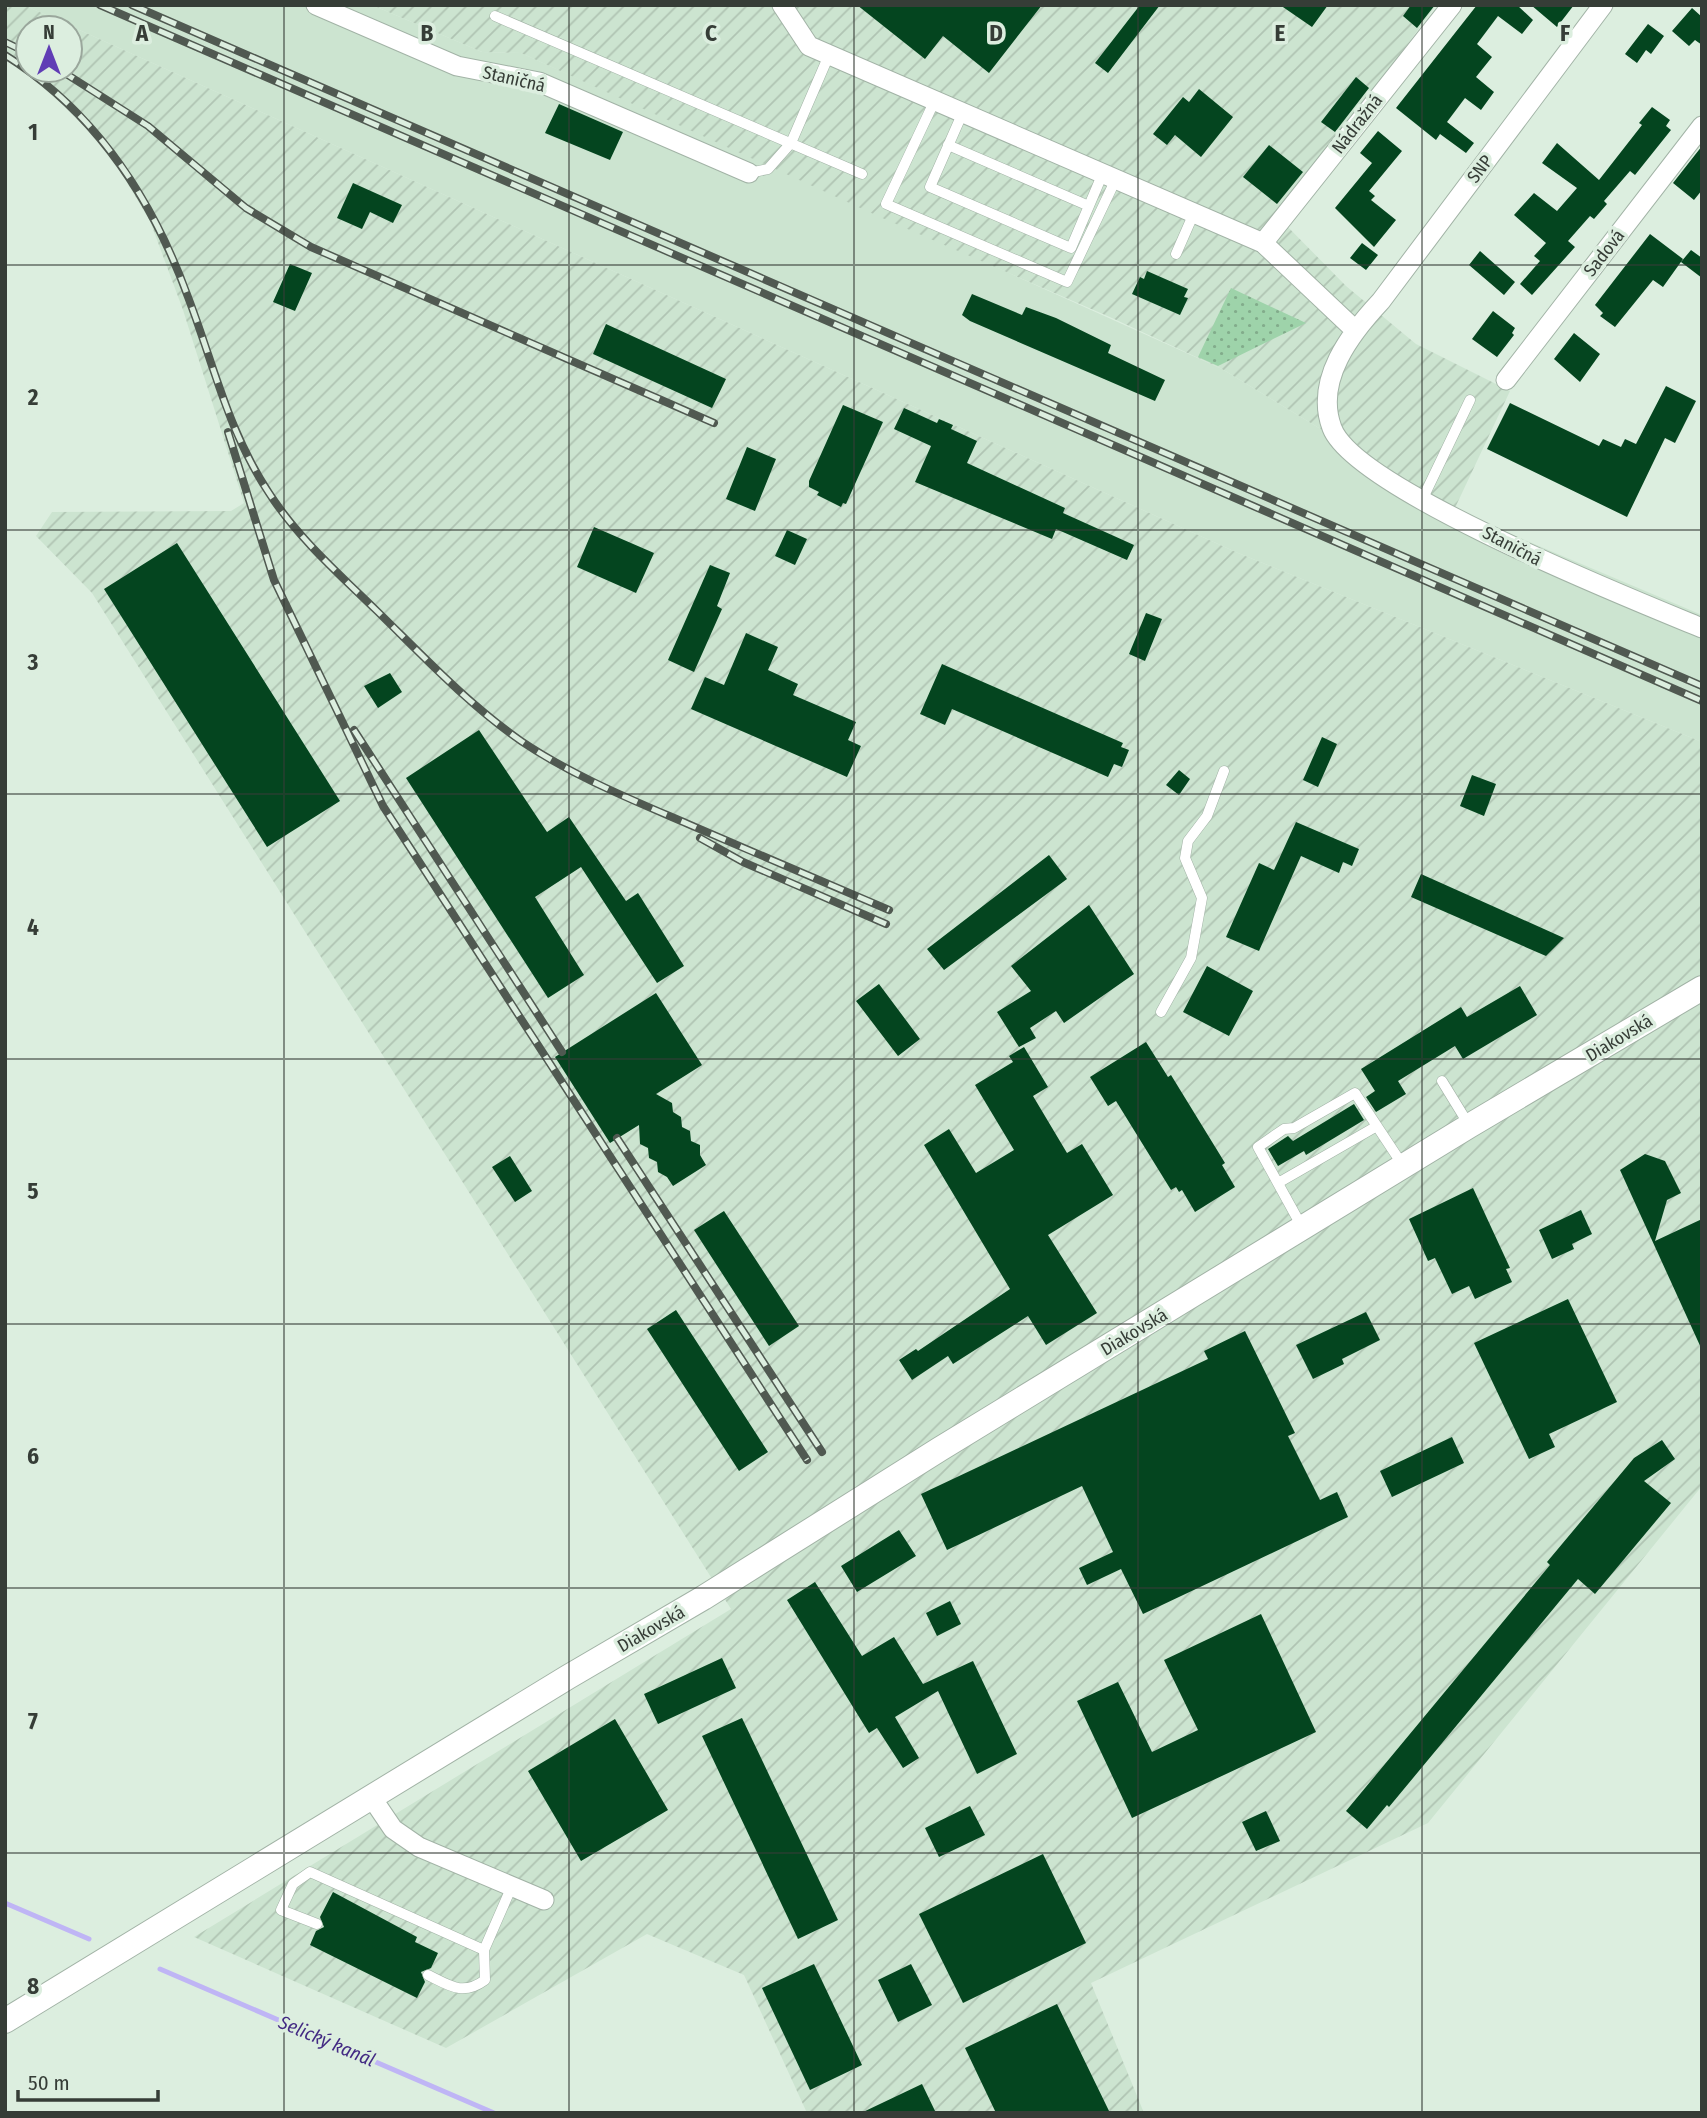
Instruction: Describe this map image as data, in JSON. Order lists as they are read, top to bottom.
{
  "streets": {
    "street": [
      "Staničná",
      "Nádražná",
      "SNP",
      "Sadová",
      "Diakovská"
    ]
  },
  "crossings": [
    ["Staničná", "SNP"]
  ],
  "water": ["Selický kanál"],
  "scale_bar": "50 m",
  "north": "top",
  "grid": {
    "columns": [
      "A",
      "B",
      "C",
      "D",
      "E",
      "F"
    ],
    "rows": [
      "1",
      "2",
      "3",
      "4",
      "5",
      "6",
      "7",
      "8"
    ]
  }
}
